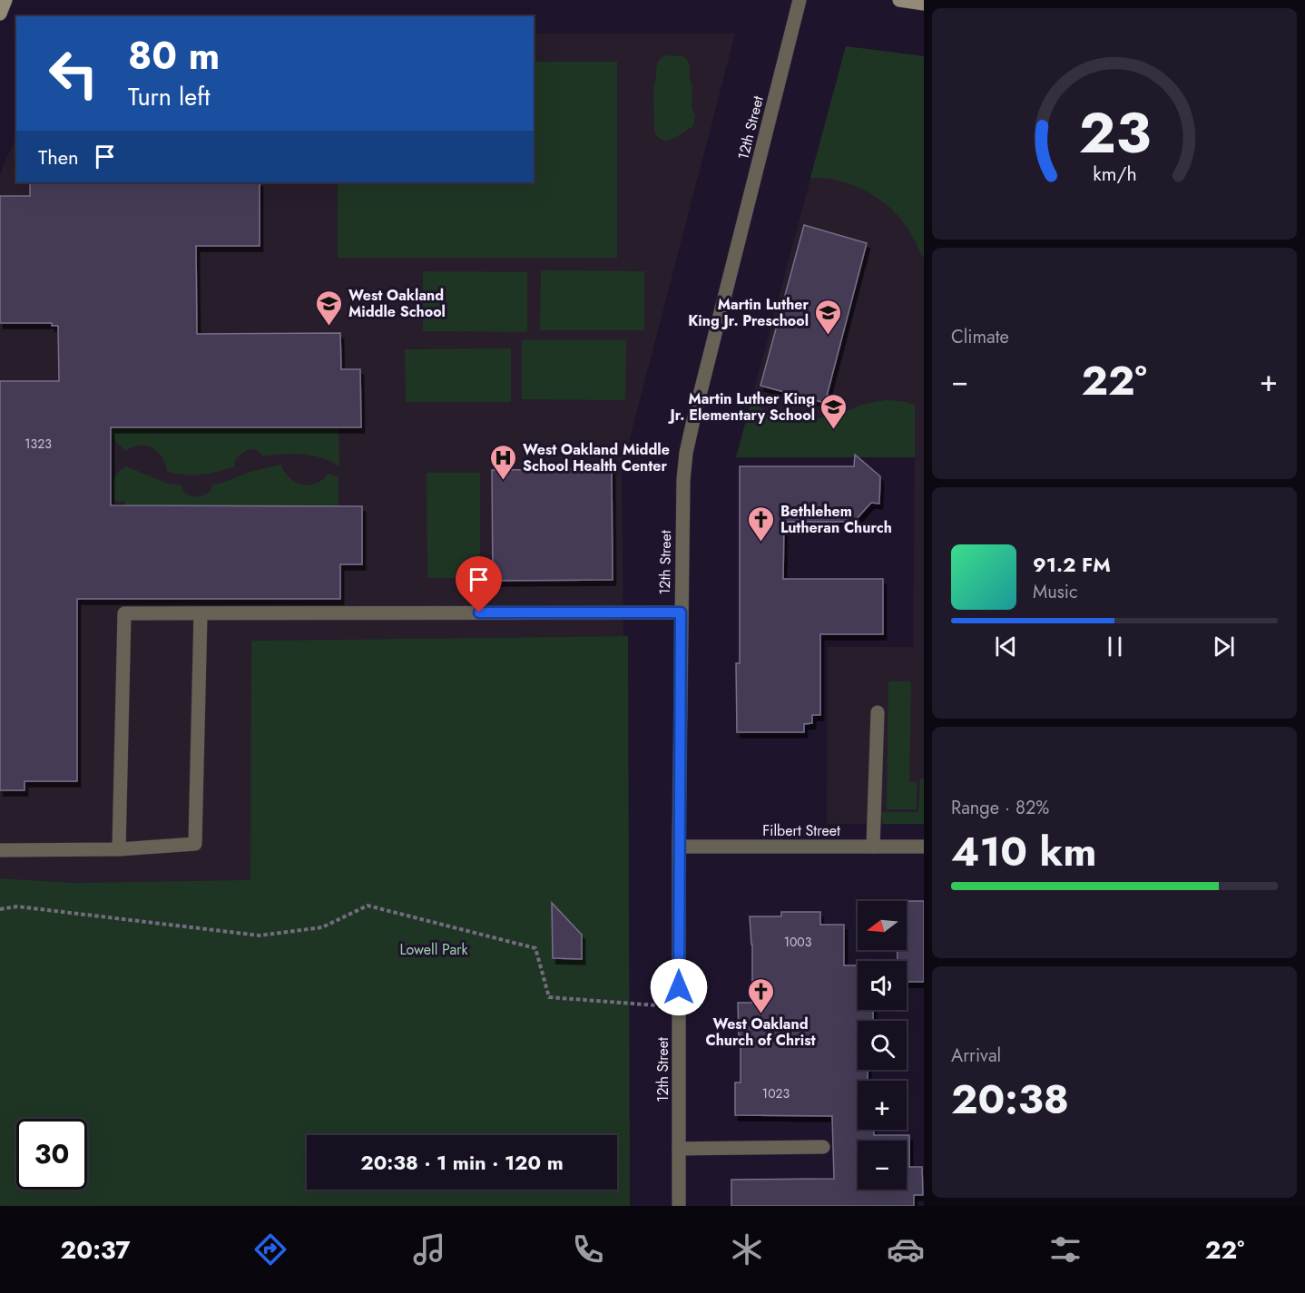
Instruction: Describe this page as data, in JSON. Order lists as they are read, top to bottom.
{
  "streets": {
    "street": ["12th Street", "Filbert Street"]
  },
  "crossings": [
    ["12th Street", "Filbert Street"]
  ],
  "parks": ["Lowell Park"],
  "places": {
    "school or university": ["West Oakland Middle School", "Martin Luther King Jr. Preschool", "Martin Luther King Jr. Elementary School"],
    "hospital": ["West Oakland Middle School Health Center"],
    "church": ["Bethlehem Lutheran Church", "West Oakland Church of Christ"]
  },
  "house_numbers": ["1323", "1003", "1023"],
  "north": "left",
  "page": {
    "turn": ["80 m", "Turn left"],
    "then": "Then",
    "tile": [
      "Climate",
      ["Range · 82%", "410 km"],
      ["Arrival", "20:38"]
    ],
    "heat": ["−", "22°", "+"],
    "song": ["91.2 FM", "Music"],
    "map_buttons": ["+", "−"],
    "limit": "30",
    "trip": "20:38 · 1 min · 120 m",
    "tabs": ["20:37", "22°"],
    "gauge": ["23", "km/h"]
  }
}
